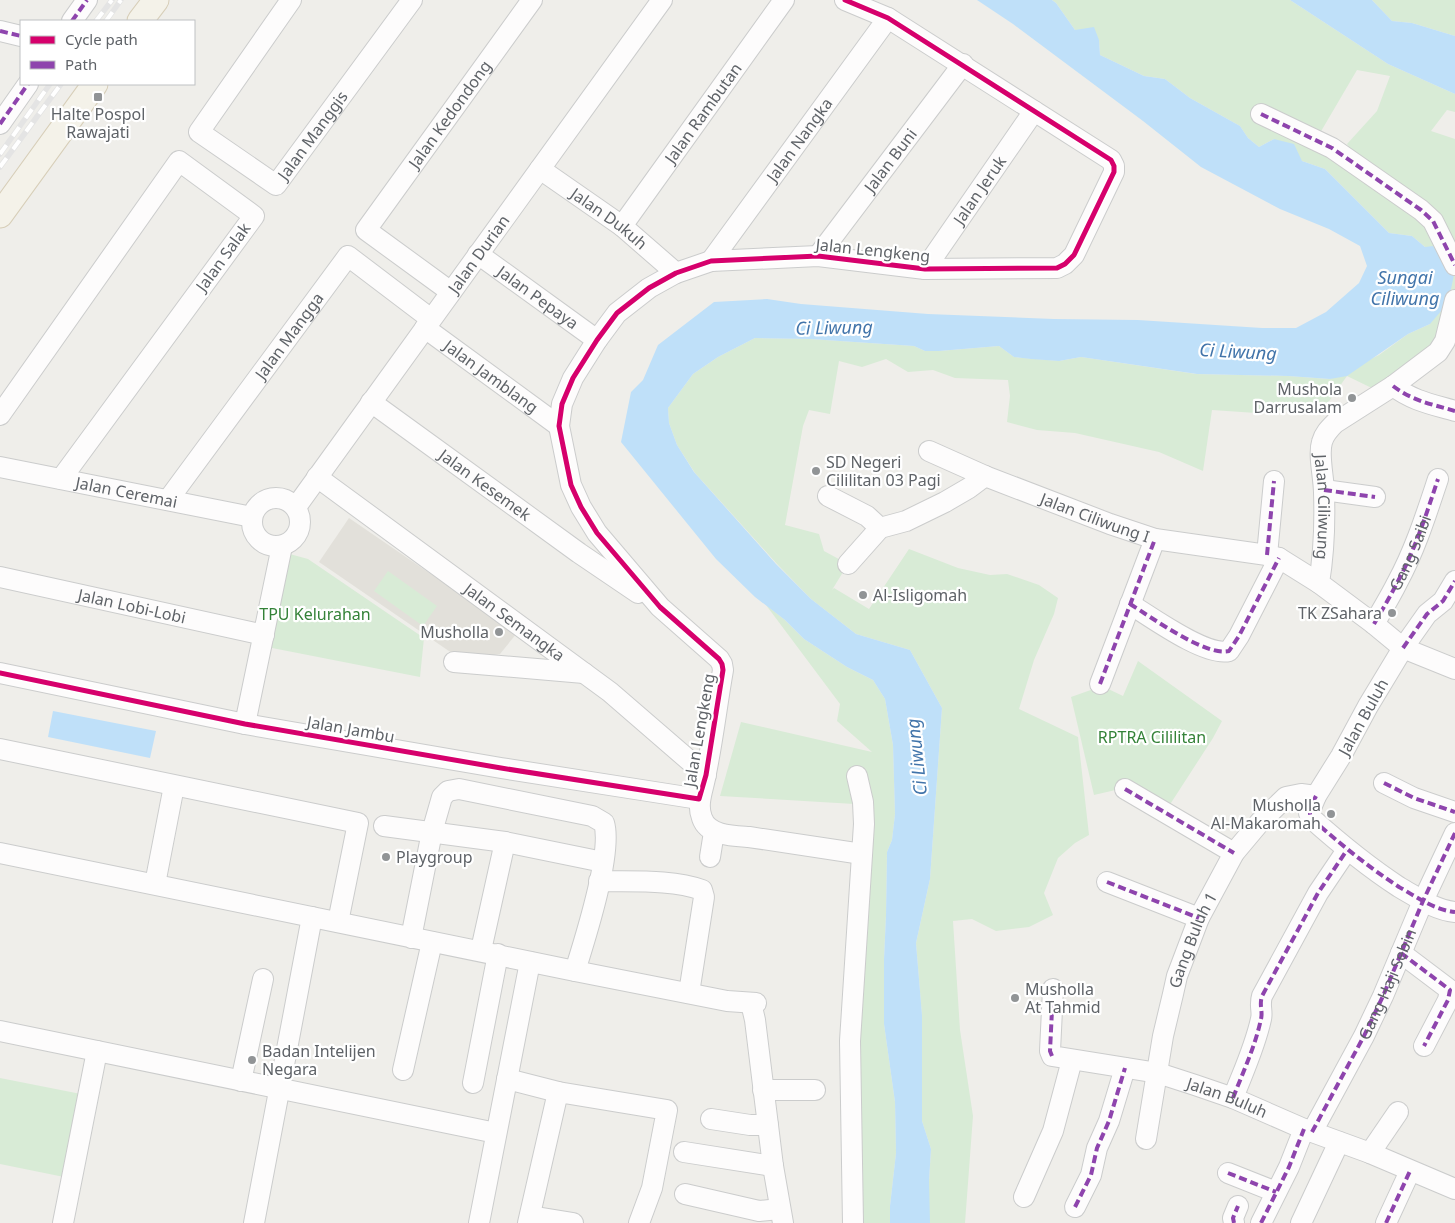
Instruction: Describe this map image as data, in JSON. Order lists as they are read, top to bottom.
{
  "streets": {
    "street": [
      "Jalan Rambutan",
      "Jalan Kedondong",
      "Jalan Manggis",
      "Jalan Nangka",
      "Jalan Buni",
      "Jalan Jeruk",
      "Jalan Dukuh",
      "Jalan Lengkeng",
      "Jalan Durian",
      "Jalan Salak",
      "Jalan Pepaya",
      "Jalan Mangga",
      "Jalan Jamblang",
      "Jalan Kesemek",
      "Jalan Ceremai",
      "Jalan Ciliwung",
      "Jalan Ciliwung I",
      "Gang Saibi",
      "Jalan Lobi-Lobi",
      "Jalan Semangka",
      "Jalan Buluh",
      "Jalan Jambu",
      "Gang Buluh 1",
      "Gang Haji Sebin"
    ]
  },
  "crossings": [
    ["Jalan Rambutan", "Jalan Dukuh"],
    ["Jalan Kedondong", "Jalan Durian"],
    ["Jalan Nangka", "Jalan Lengkeng"],
    ["Jalan Buni", "Jalan Lengkeng"],
    ["Jalan Jeruk", "Jalan Lengkeng"],
    ["Jalan Dukuh", "Jalan Lengkeng"],
    ["Jalan Dukuh", "Jalan Durian"],
    ["Jalan Lengkeng", "Jalan Pepaya"],
    ["Jalan Lengkeng", "Jalan Jamblang"],
    ["Jalan Lengkeng", "Jalan Kesemek"],
    ["Jalan Lengkeng", "Jalan Semangka"],
    ["Jalan Lengkeng", "Jalan Jambu"],
    ["Jalan Durian", "Jalan Pepaya"],
    ["Jalan Durian", "Jalan Mangga"],
    ["Jalan Durian", "Jalan Jamblang"],
    ["Jalan Durian", "Jalan Kesemek"],
    ["Jalan Durian", "Jalan Ceremai"],
    ["Jalan Durian", "Jalan Semangka"],
    ["Jalan Salak", "Jalan Ceremai"],
    ["Jalan Mangga", "Jalan Jamblang"],
    ["Jalan Mangga", "Jalan Ceremai"],
    ["Jalan Ciliwung", "Jalan Ciliwung I"],
    ["Jalan Ciliwung", "Gang Saibi"],
    ["Jalan Ciliwung", "Jalan Buluh"],
    ["Jalan Buluh", "Gang Buluh 1"],
    ["Jalan Buluh", "Gang Haji Sebin"]
  ],
  "water": ["Sungai Ciliwung", "Ci Liwung"],
  "parks": ["TPU Kelurahan", "RPTRA Cililitan"],
  "places": {
    "transit": ["Halte Pospol Rawajati"],
    "other": [
      "Mushola Darrusalam",
      "SD Negeri Cililitan 03 Pagi",
      "Al-Isligomah",
      "TK ZSahara",
      "Musholla",
      "Musholla Al-Makaromah",
      "Playgroup",
      "Musholla At Tahmid",
      "Badan Intelijen Negara"
    ]
  },
  "legend": ["Cycle path", "Path"]
}
